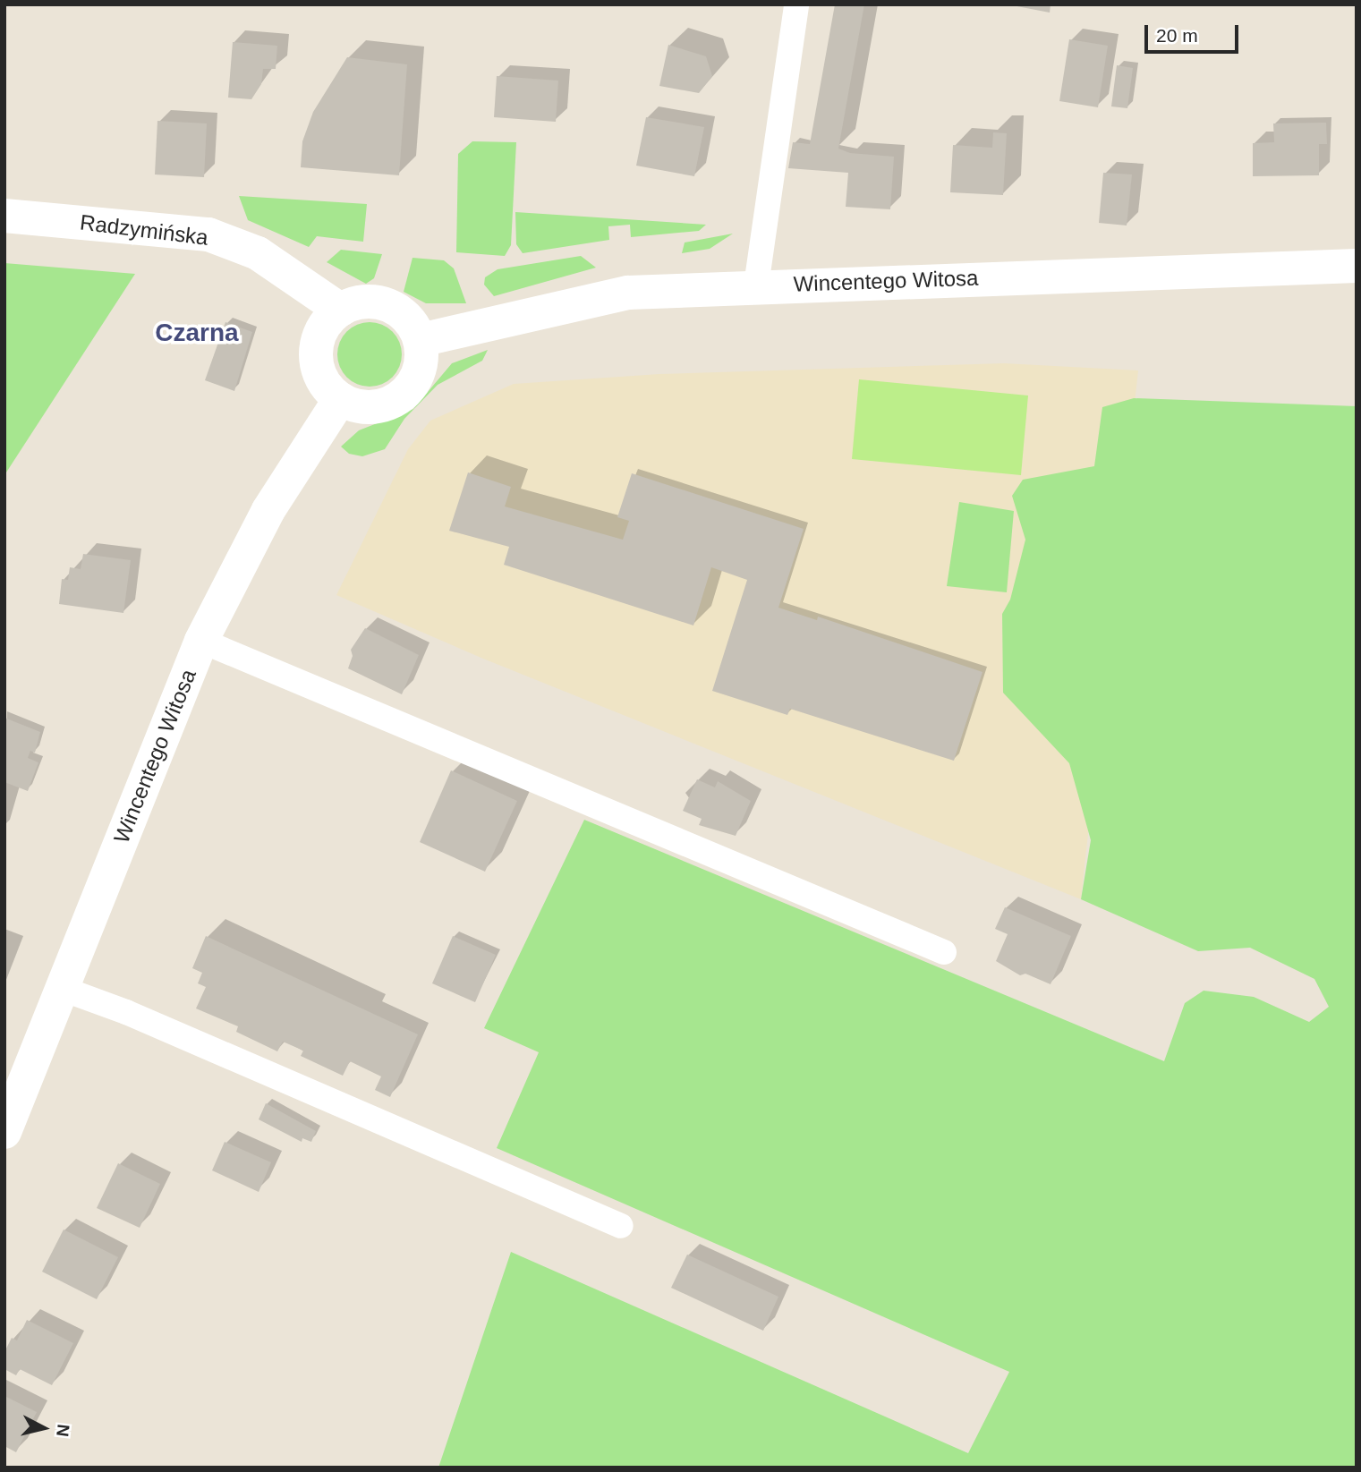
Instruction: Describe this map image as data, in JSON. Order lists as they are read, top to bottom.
{
  "streets": {
    "main road": ["Radzymińska", "Wincentego Witosa"]
  },
  "crossings": [
    ["Radzymińska", "Wincentego Witosa"]
  ],
  "districts": ["Czarna"],
  "scale_bar": "20 m",
  "north": "right"
}
